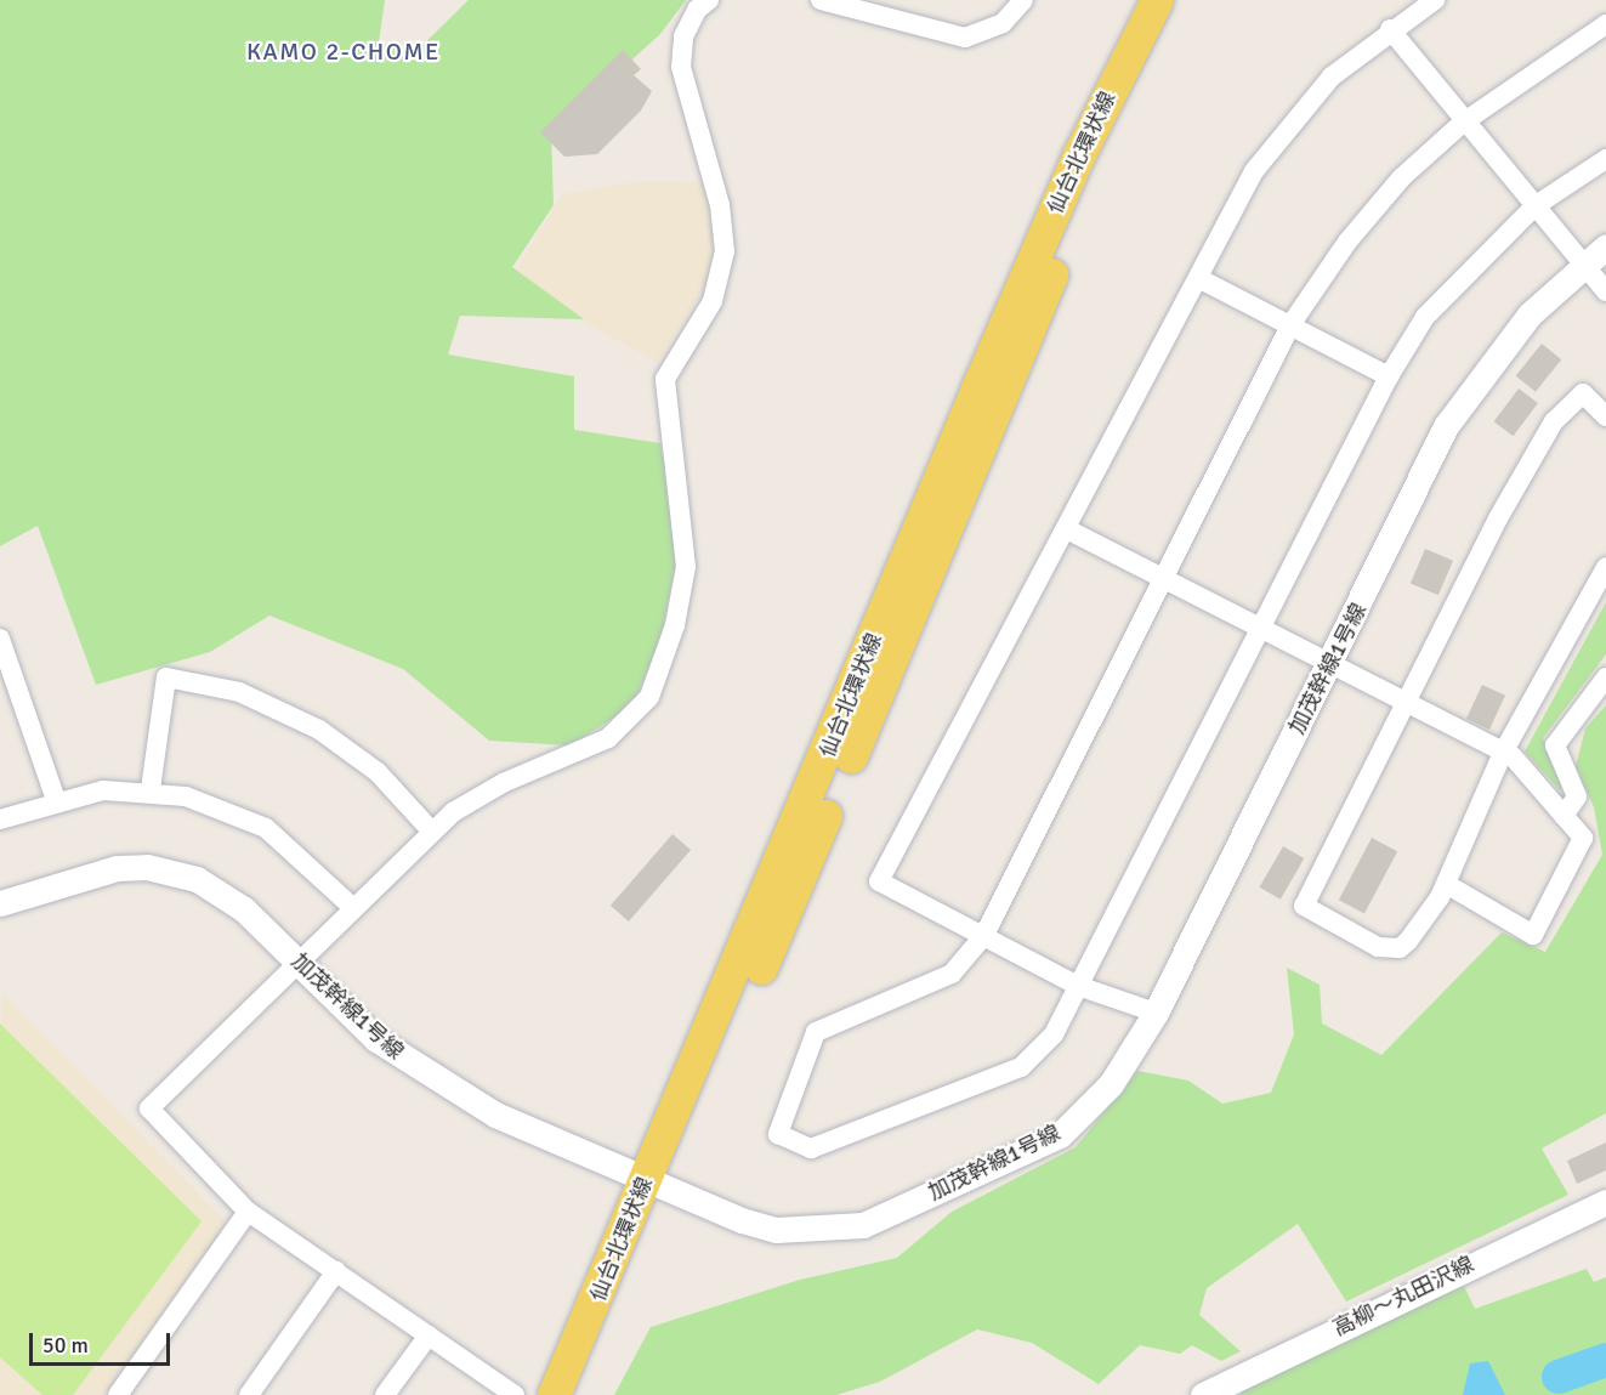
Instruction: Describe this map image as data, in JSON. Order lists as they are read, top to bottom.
{
  "streets": {
    "main road": ["仙台北環状線"],
    "street": ["加茂幹線1号線", "高柳～丸田沢線"]
  },
  "crossings": [
    ["仙台北環状線", "加茂幹線1号線"]
  ],
  "districts": ["KAMO 2-CHOME"],
  "scale_bar": "50 m"
}
